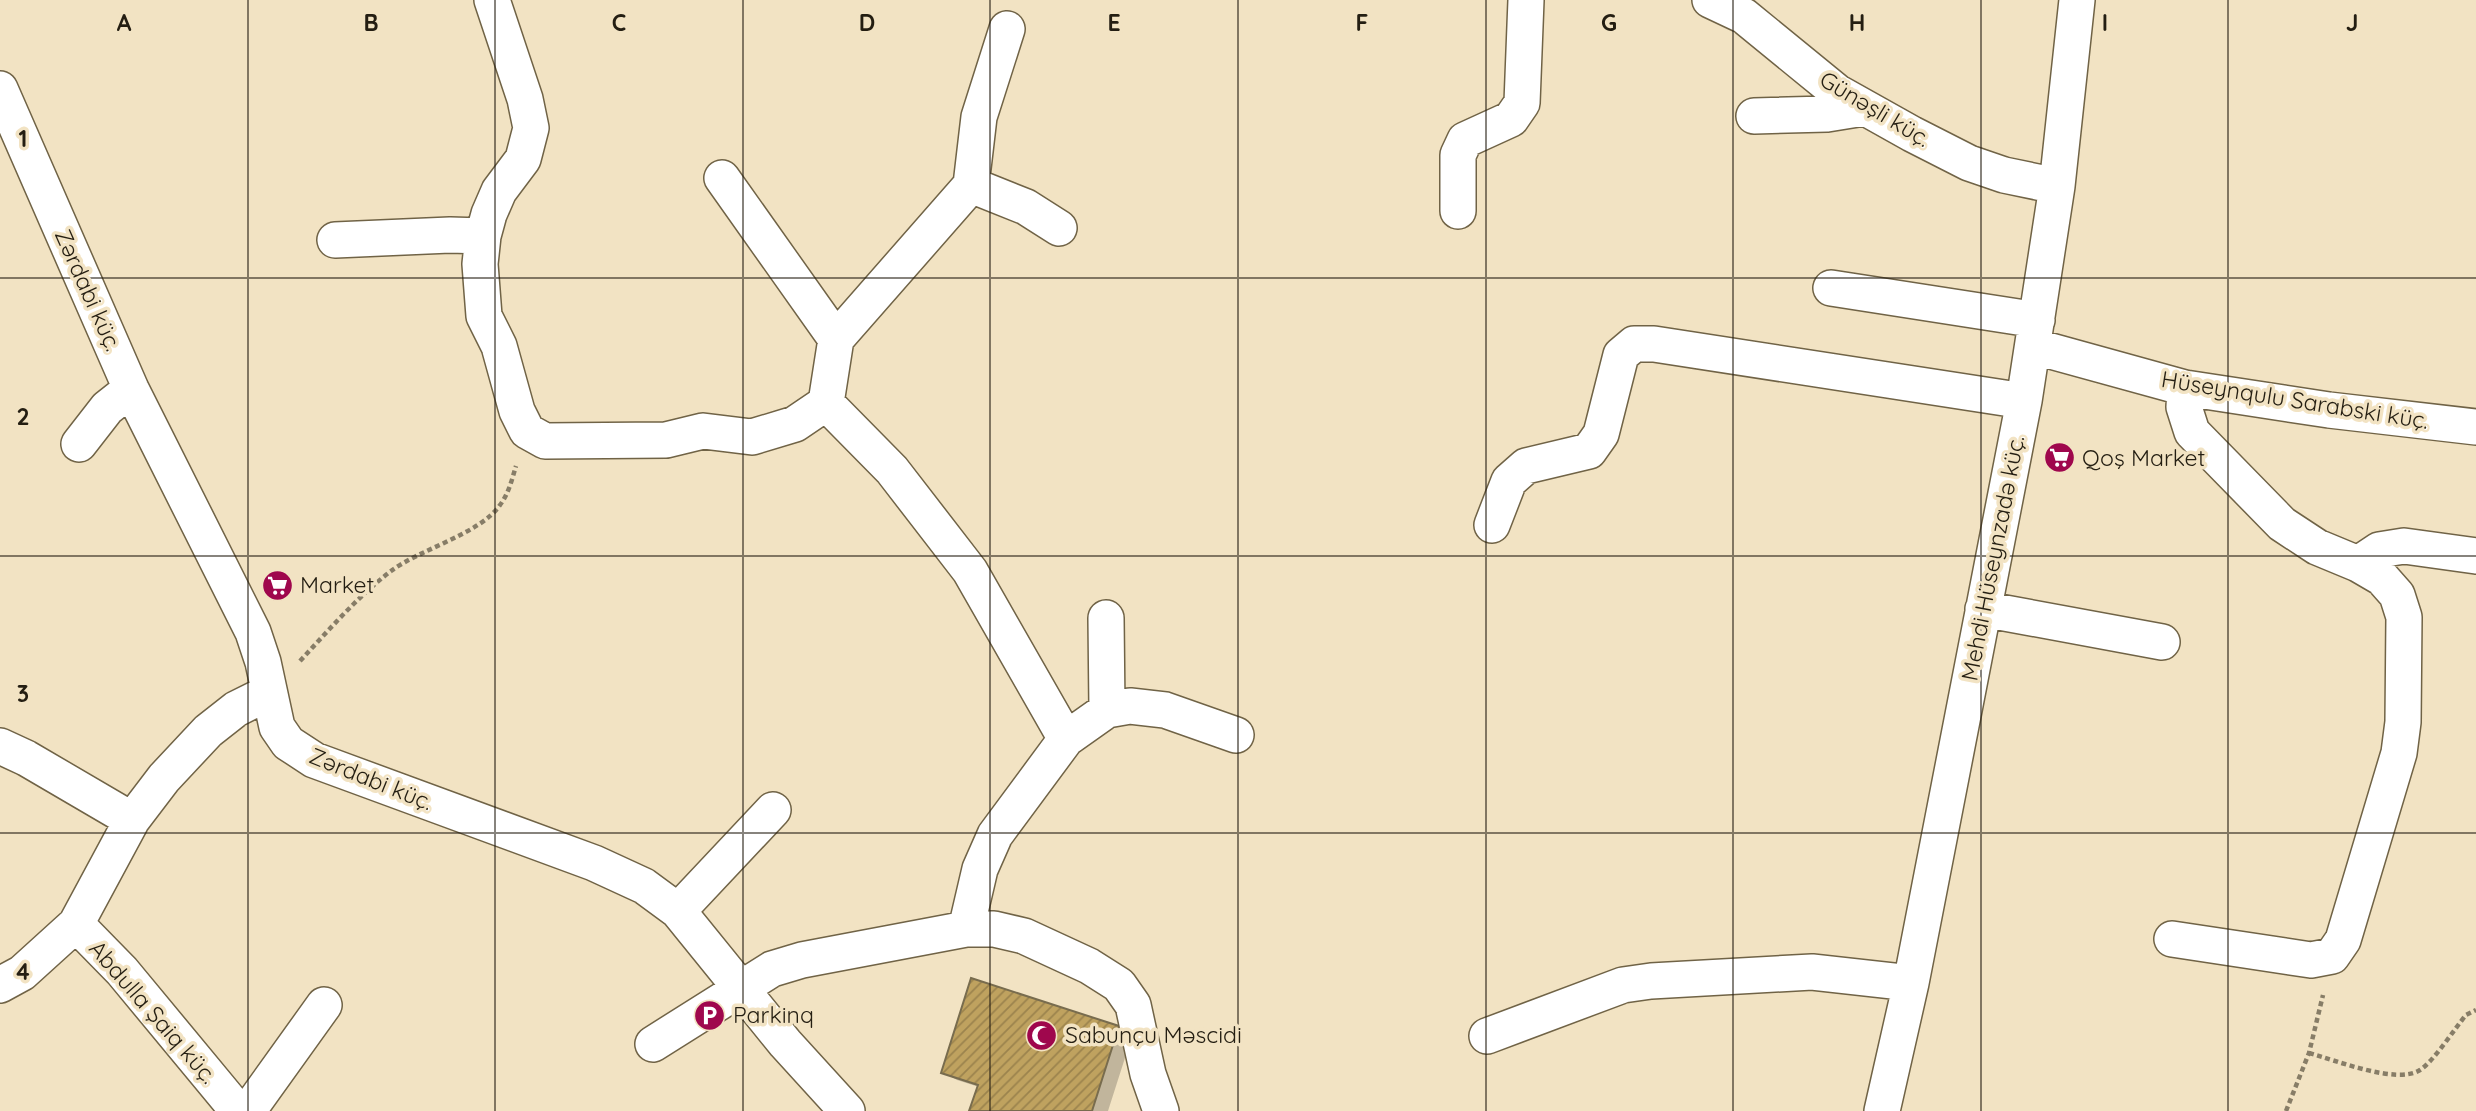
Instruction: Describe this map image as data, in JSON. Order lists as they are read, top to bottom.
{
  "streets": {
    "street": [
      "Günəşli küç.",
      "Zərdabi küç.",
      "Hüseynqulu Sarabski küç.",
      "Mehdi Hüseynzadə küç.",
      "Abdulla Şaiq küç."
    ]
  },
  "crossings": [
    ["Günəşli küç.", "Mehdi Hüseynzadə küç."],
    ["Hüseynqulu Sarabski küç.", "Mehdi Hüseynzadə küç."]
  ],
  "places": {
    "supermarket": ["Qoş Market", "Market"],
    "parking": ["Parkinq"],
    "mosque": ["Sabunçu Məscidi"]
  },
  "grid": {
    "columns": [
      "A",
      "B",
      "C",
      "D",
      "E",
      "F",
      "G",
      "H",
      "I",
      "J"
    ],
    "rows": [
      "1",
      "2",
      "3",
      "4"
    ]
  }
}
